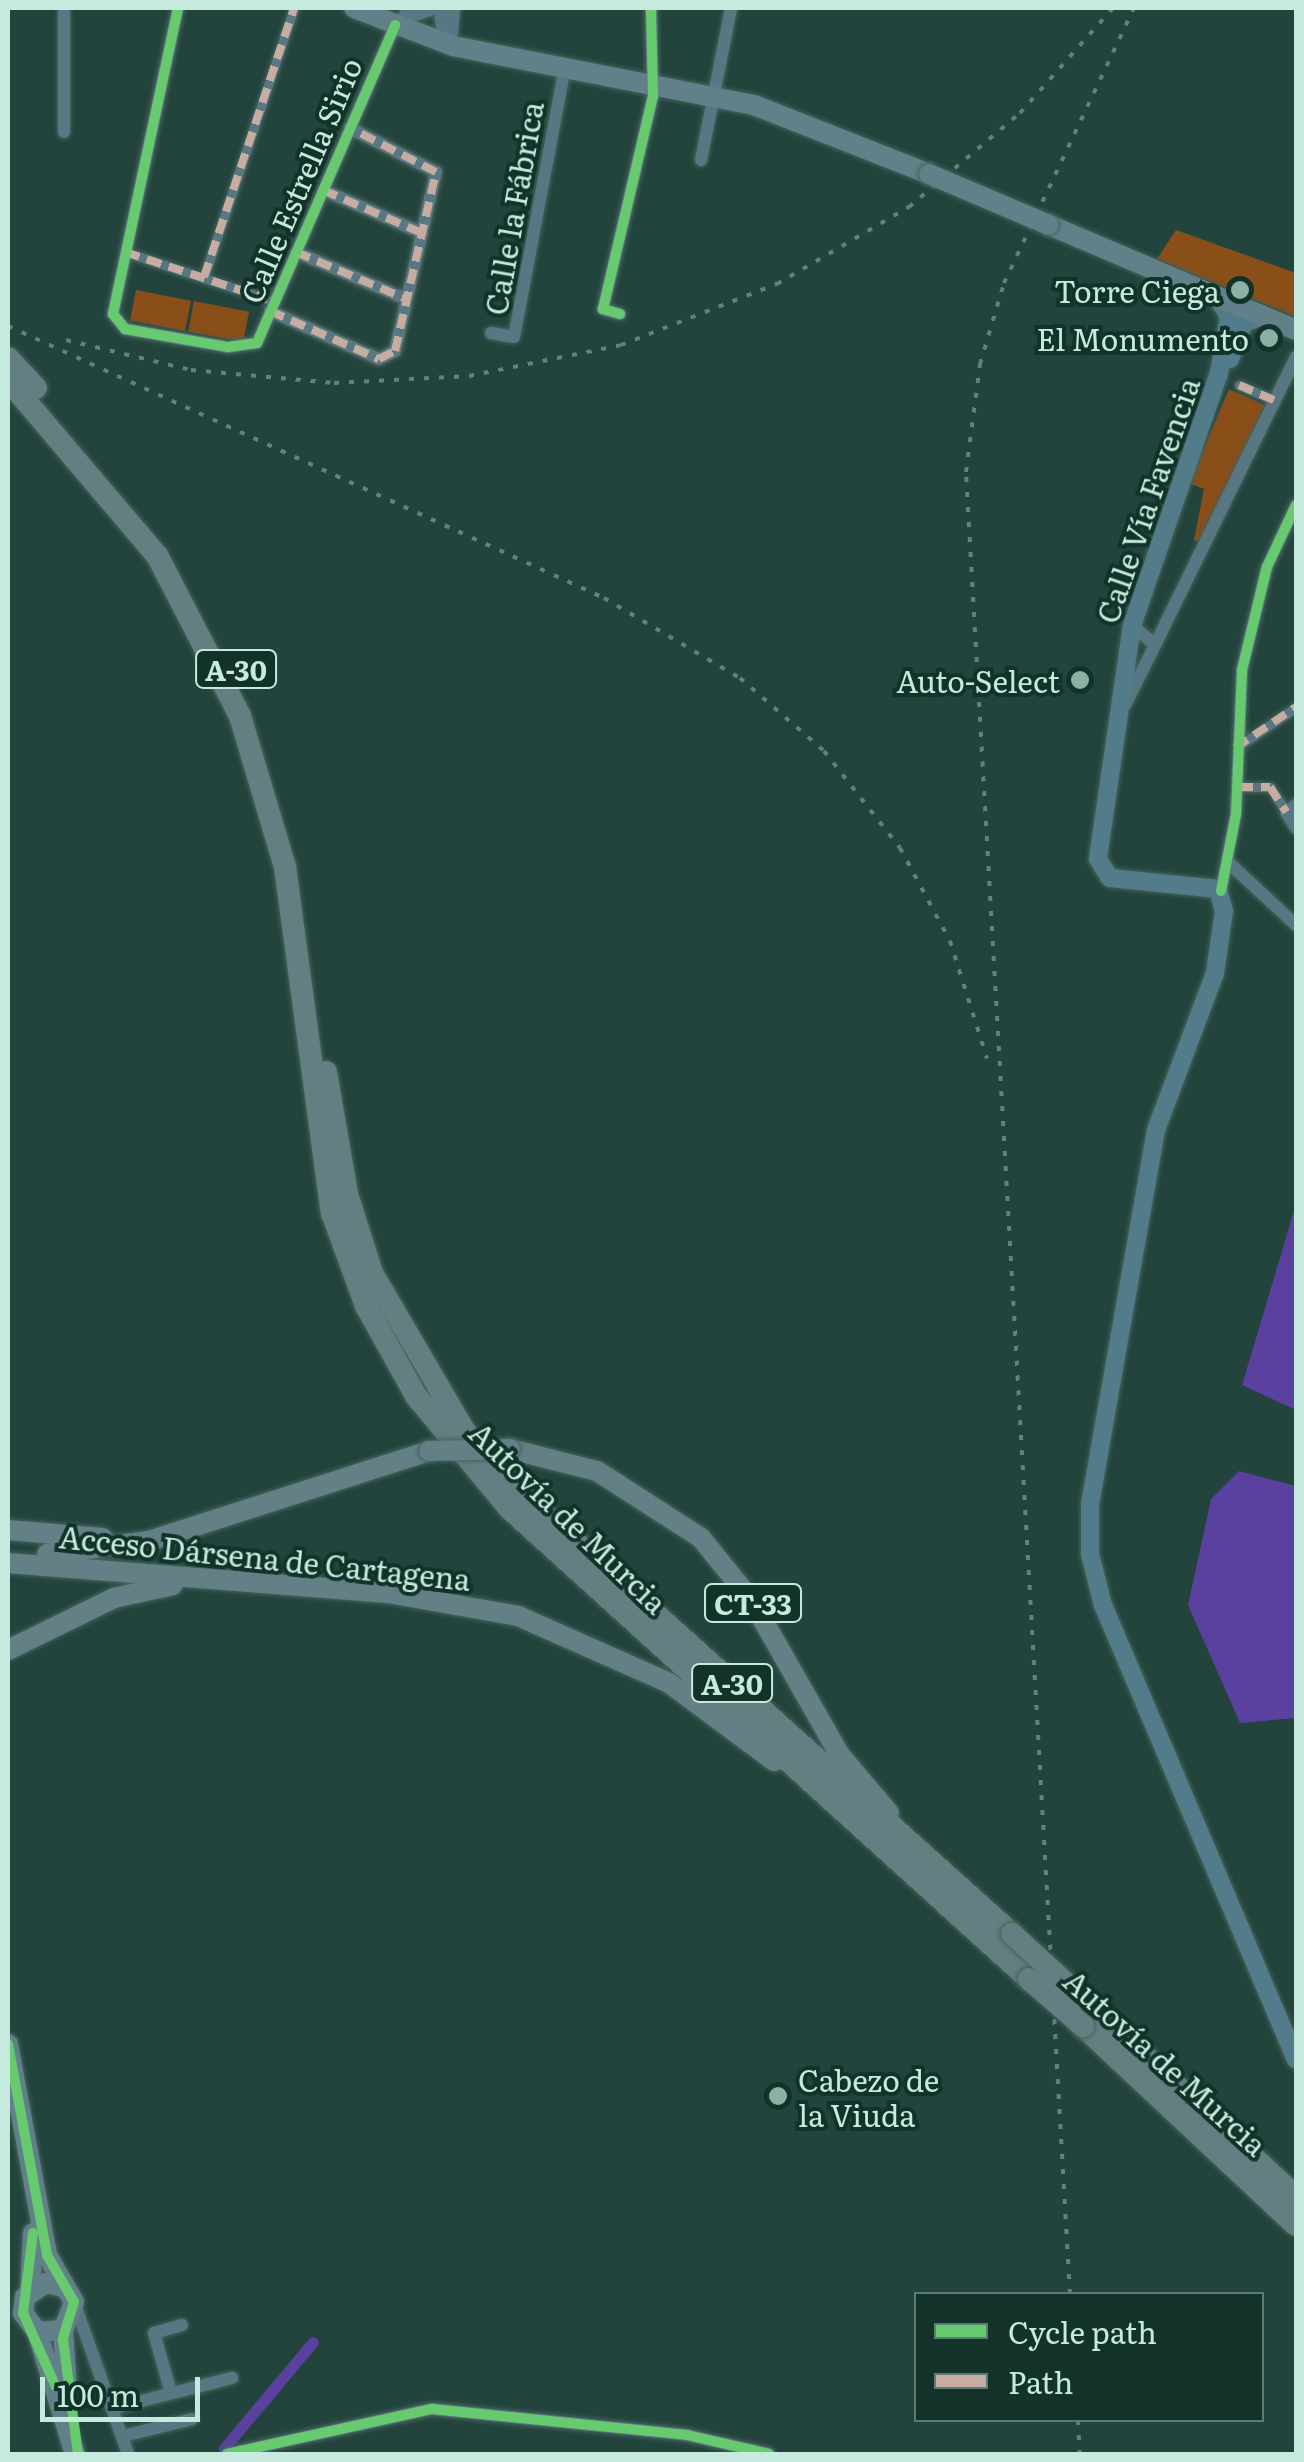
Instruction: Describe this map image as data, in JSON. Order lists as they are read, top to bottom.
{
  "streets": {
    "highway": [
      "A-30",
      "Autovía de Murcia",
      "Acceso Dársena de Cartagena",
      "CT-33"
    ],
    "main road": ["Calle Vía Favencia"],
    "street": ["Calle Estrella Sirio", "Calle la Fábrica"]
  },
  "crossings": [
    ["Autovía de Murcia", "Acceso Dársena de Cartagena"]
  ],
  "places": [
    "Torre Ciega",
    "El Monumento",
    "Auto-Select",
    "Cabezo de la Viuda"
  ],
  "legend": ["Cycle path", "Path"],
  "scale_bar": "100 m"
}
